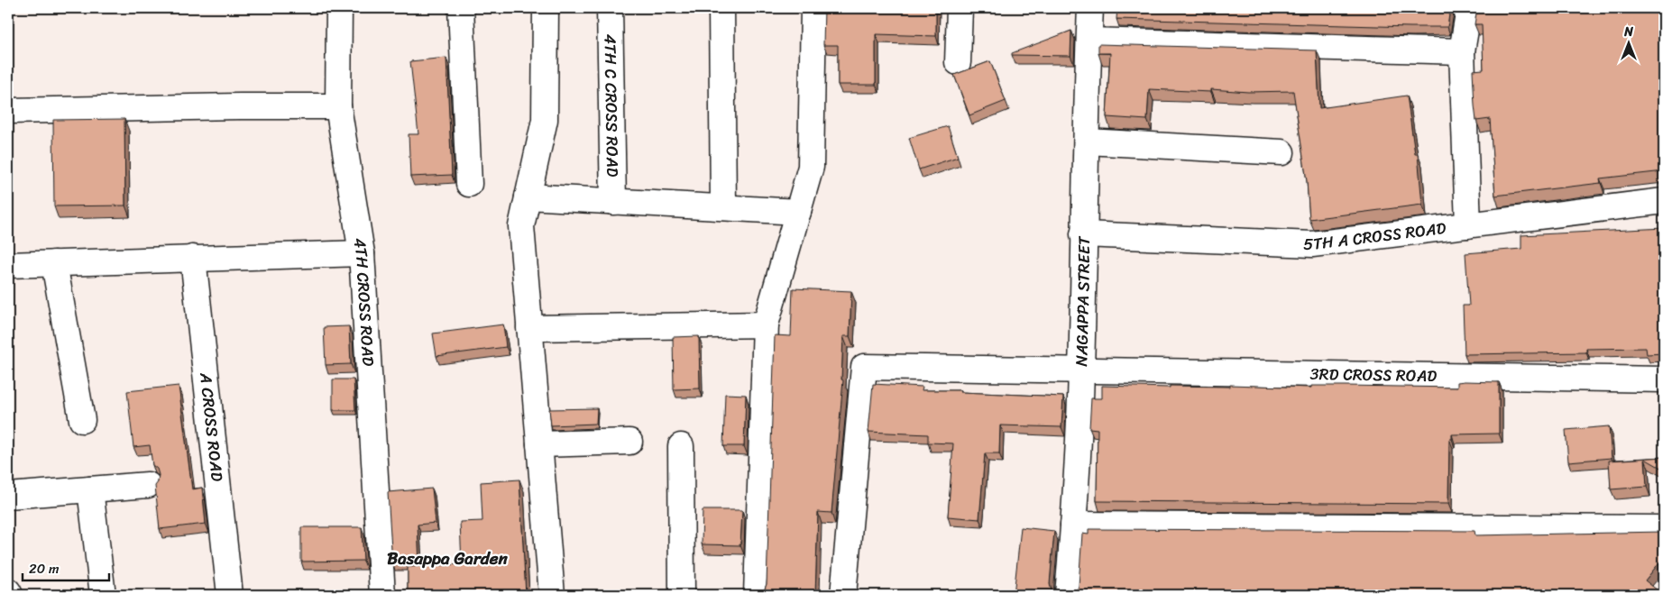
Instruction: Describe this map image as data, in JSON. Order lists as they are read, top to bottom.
{
  "streets": {
    "street": [
      "4TH C CROSS ROAD",
      "5TH A CROSS ROAD",
      "4TH CROSS ROAD",
      "NAGAPPA STREET",
      "3RD CROSS ROAD",
      "A CROSS ROAD"
    ]
  },
  "crossings": [
    ["5TH A CROSS ROAD", "NAGAPPA STREET"],
    ["NAGAPPA STREET", "3RD CROSS ROAD"]
  ],
  "districts": ["Basappa Garden"],
  "scale_bar": "20 m",
  "north": "top"
}
